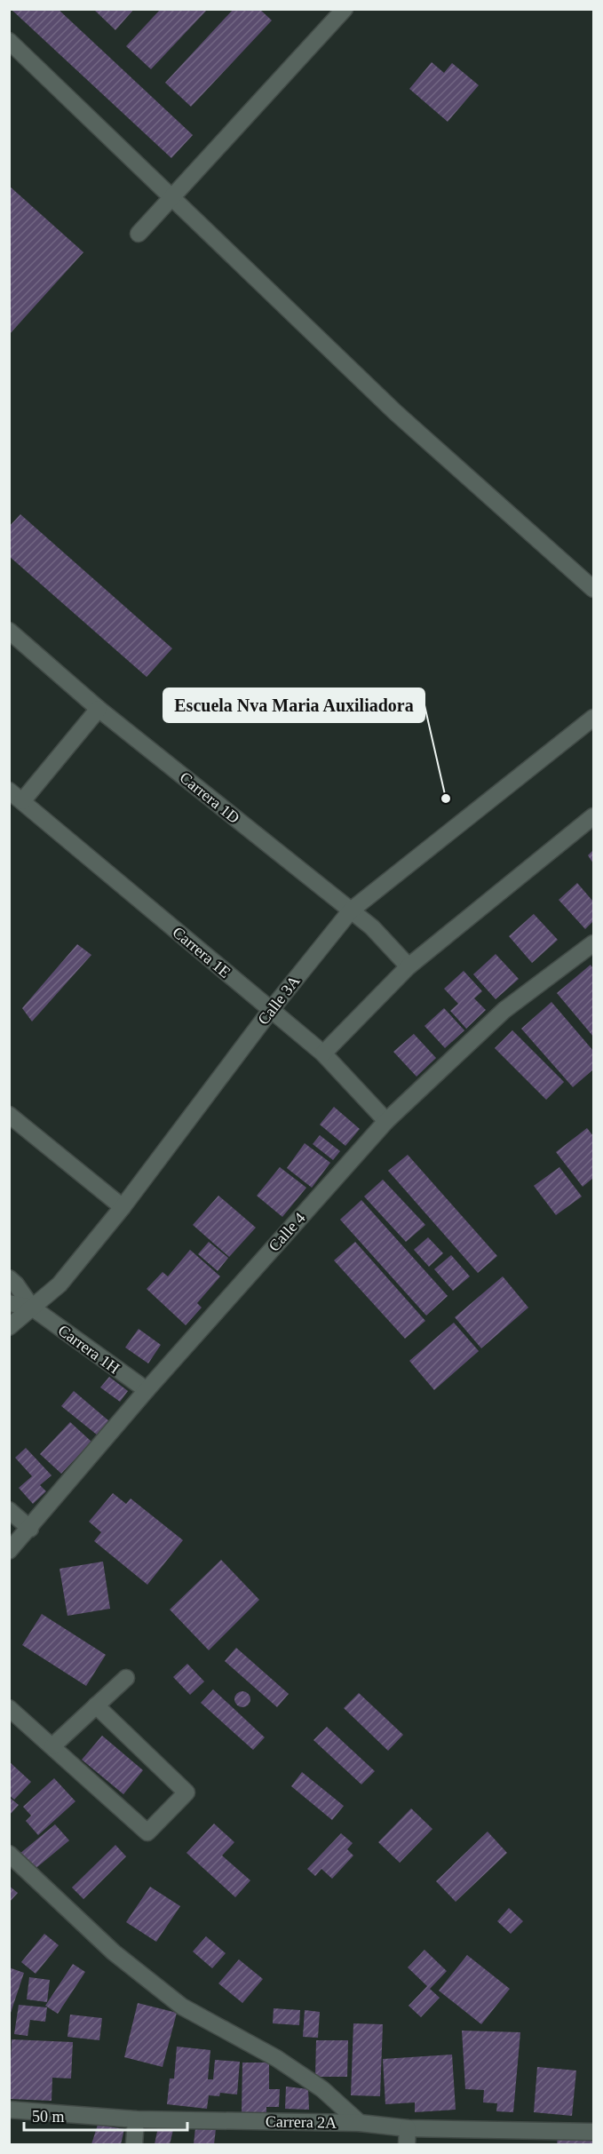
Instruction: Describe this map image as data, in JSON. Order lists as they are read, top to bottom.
{
  "streets": {
    "street": [
      "Carrera 1D",
      "Carrera 1E",
      "Calle 3A",
      "Calle 4",
      "Carrera 1H",
      "Carrera 2A"
    ]
  },
  "crossings": [
    ["Carrera 1D", "Calle 3A"],
    ["Carrera 1E", "Calle 3A"],
    ["Carrera 1E", "Calle 4"],
    ["Calle 3A", "Carrera 1H"],
    ["Calle 4", "Carrera 1H"]
  ],
  "places": ["Escuela Nva Maria Auxiliadora"],
  "scale_bar": "50 m"
}
